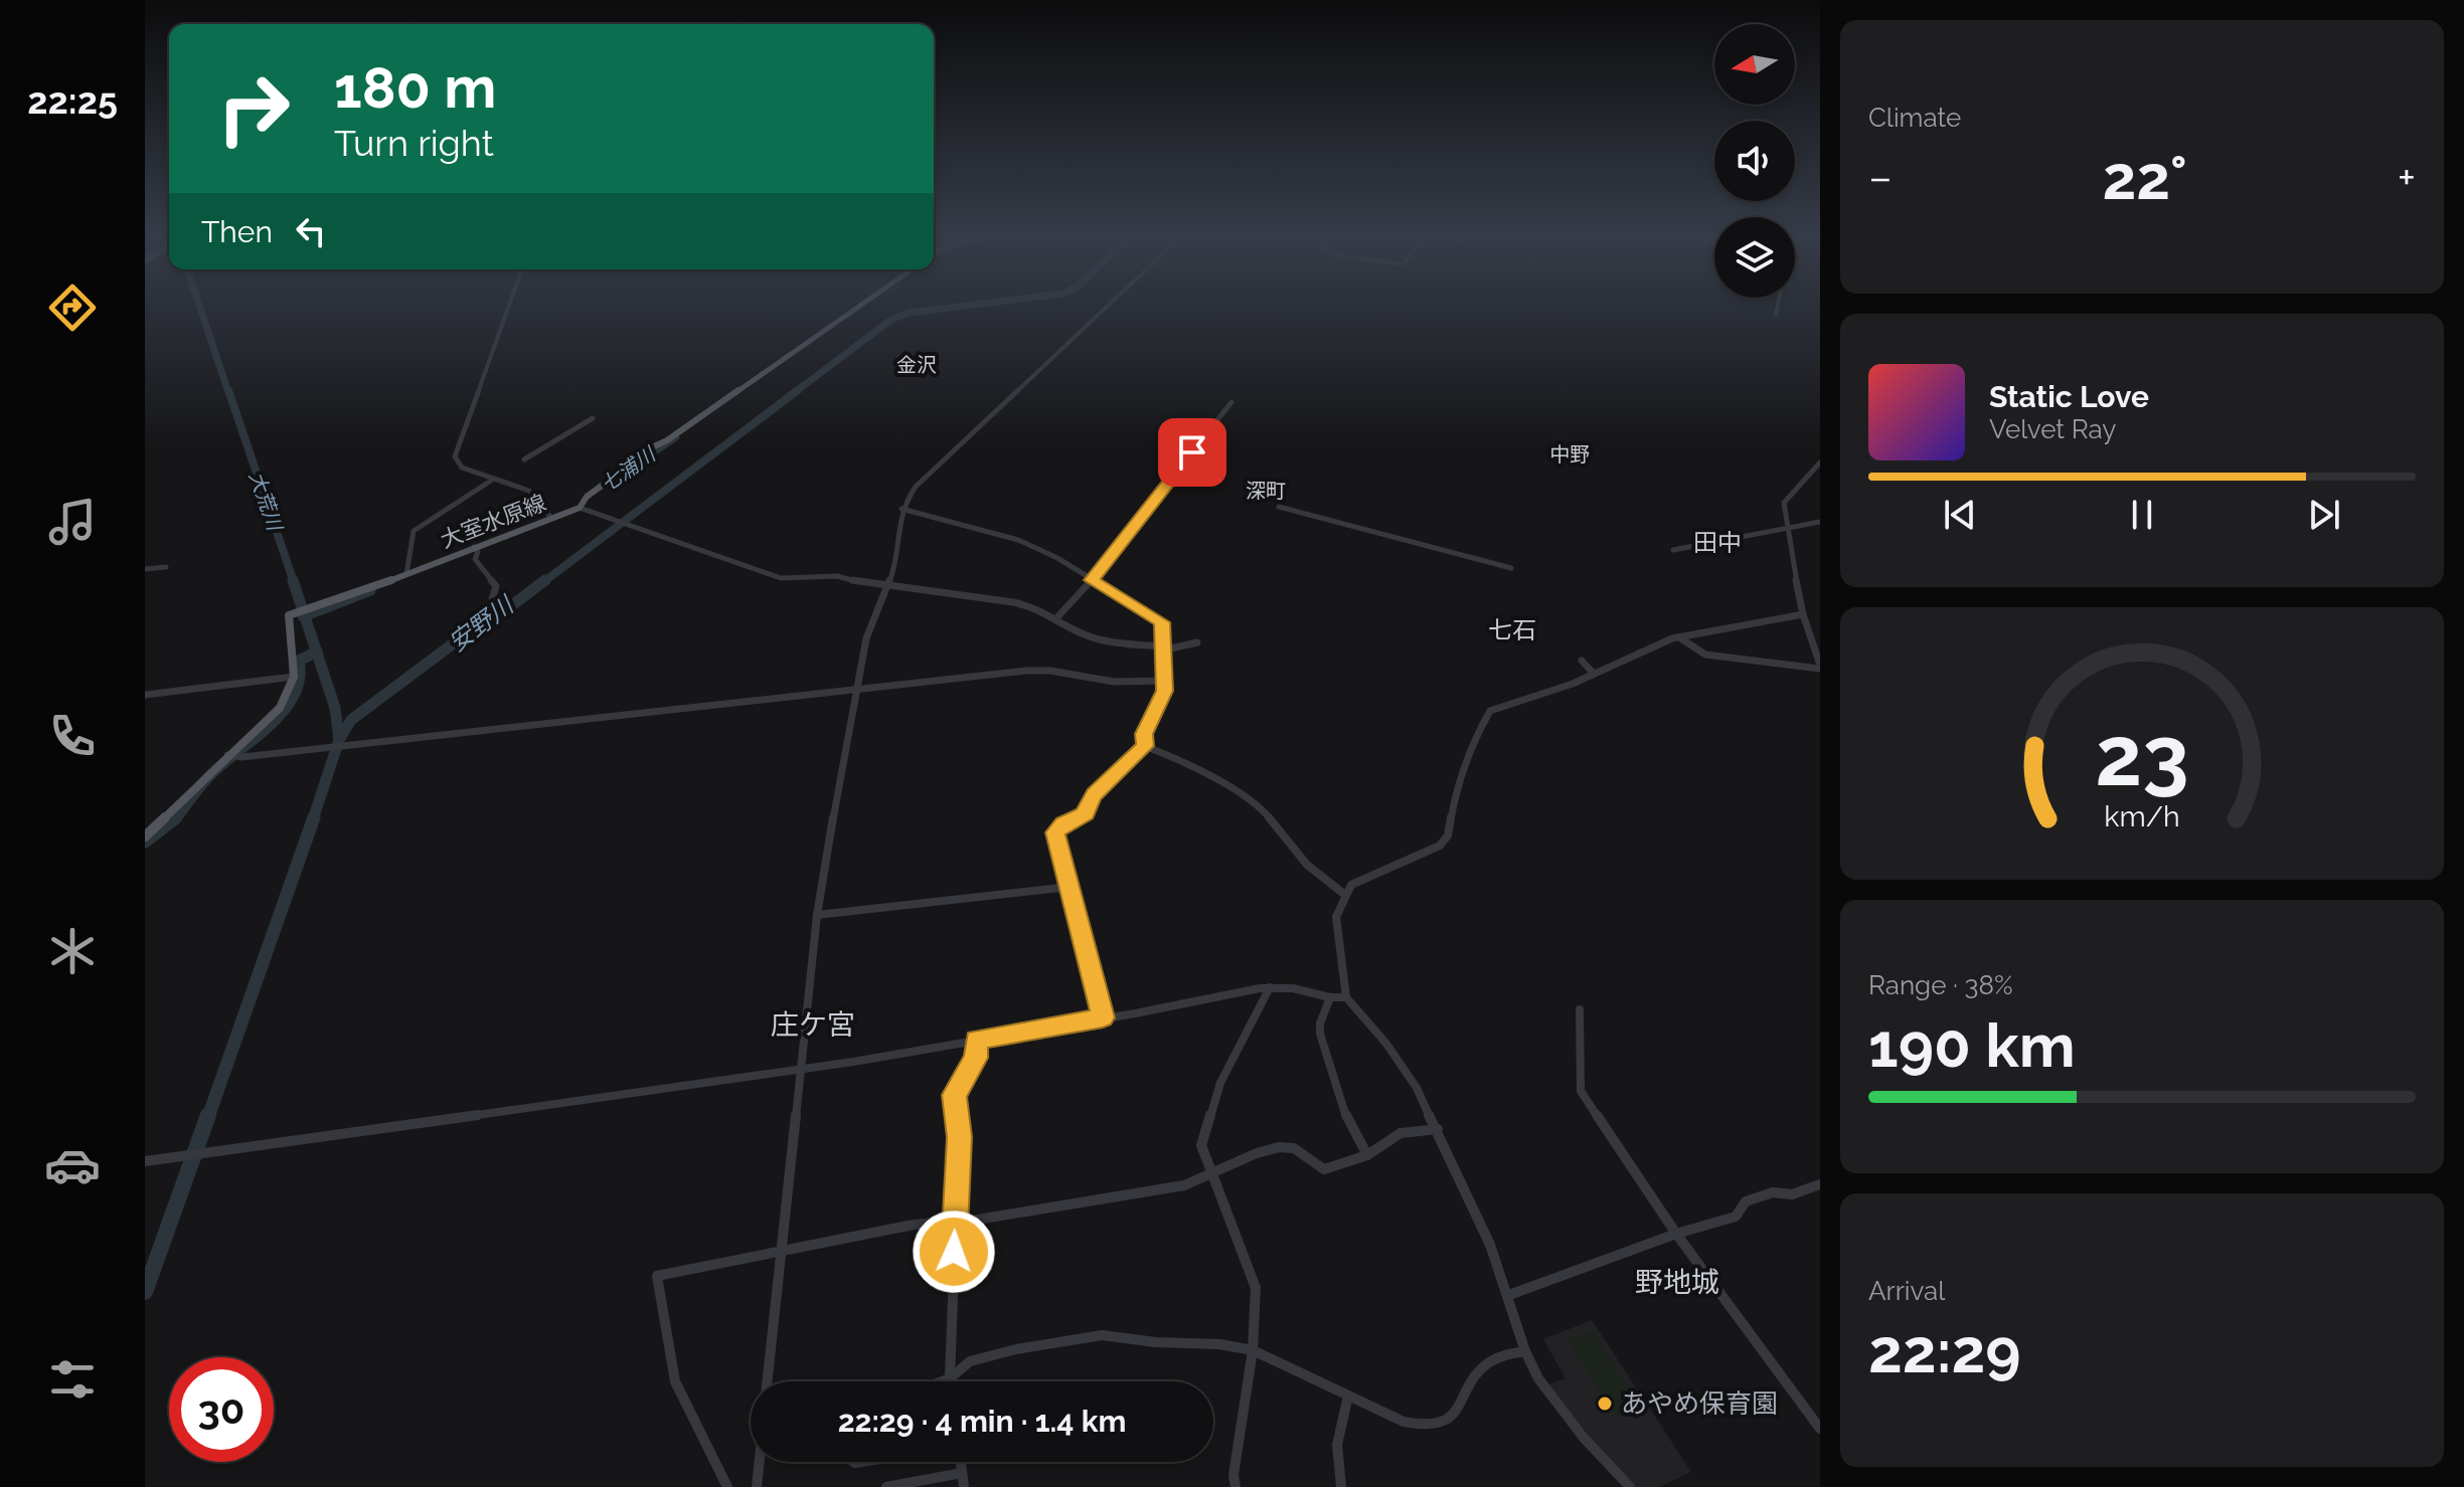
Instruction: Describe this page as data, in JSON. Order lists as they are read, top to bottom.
{
  "streets": {
    "main road": ["大室水原線"]
  },
  "districts": [
    "金沢",
    "中野",
    "深町",
    "田中",
    "七石",
    "庄ケ宮",
    "野地城"
  ],
  "water": ["七浦川", "大荒川", "安野川"],
  "places": ["あやめ保育園"],
  "north": "left",
  "page": {
    "tabs": "22:25",
    "tile": [
      "Climate",
      ["Range · 38%", "190 km"],
      ["Arrival", "22:29"]
    ],
    "turn": ["180 m", "Turn right"],
    "heat": ["−", "22°", "+"],
    "then": "Then",
    "song": ["Static Love", "Velvet Ray"],
    "limit": "30",
    "trip": "22:29 · 4 min · 1.4 km",
    "gauge": ["23", "km/h"]
  }
}
